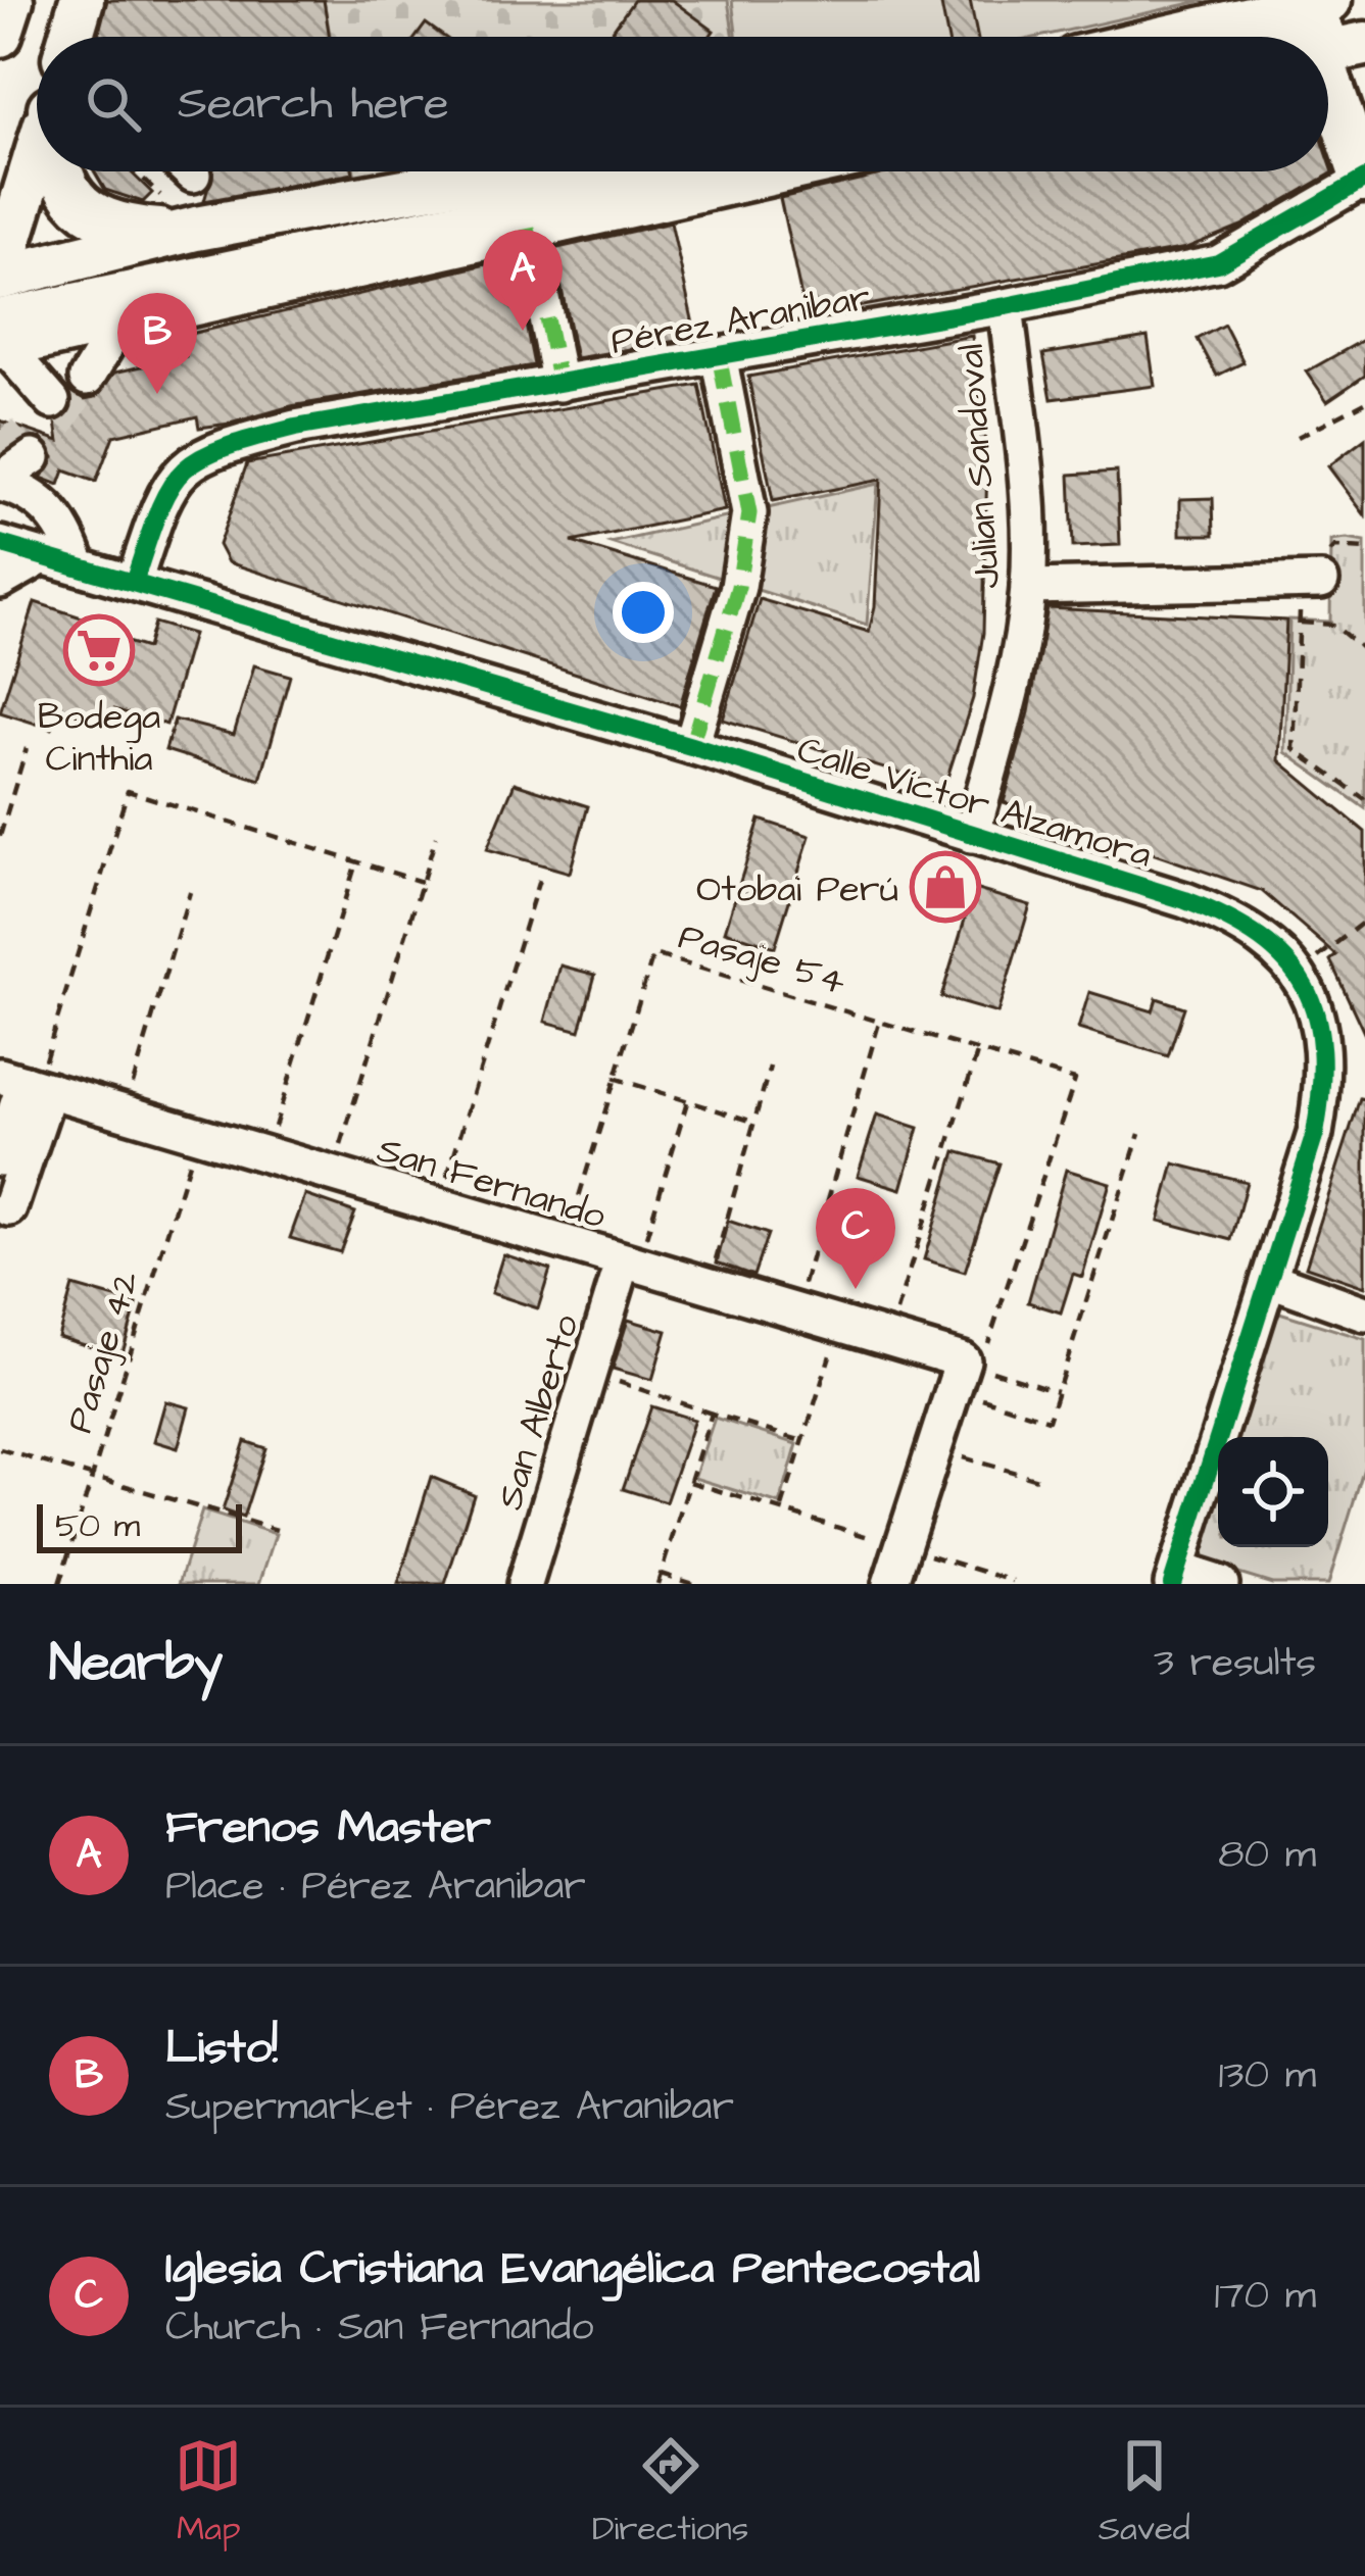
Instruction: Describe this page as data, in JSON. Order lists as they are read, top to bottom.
{
  "streets": {
    "street": [
      "Pérez Aranibar",
      "Julian Sandoval",
      "Calle Víctor Alzamora",
      "San Fernando",
      "San Alberto"
    ],
    "path": ["Pasaje 54", "Pasaje 42"]
  },
  "crossings": [
    ["Pérez Aranibar", "Julian Sandoval"],
    ["Pérez Aranibar", "Calle Víctor Alzamora"],
    ["Julian Sandoval", "Calle Víctor Alzamora"],
    ["Pasaje 54", "San Fernando"],
    ["San Fernando", "Pasaje 42"],
    ["San Fernando", "San Alberto"]
  ],
  "places": {
    "supermarket": ["Bodega Cinthia"],
    "shop": ["Otobai Perú"]
  },
  "scale_bar": "50 m",
  "page": {
    "search": "Search here",
    "pins": ["A", "B", "C"],
    "scale": "50 m",
    "heading": ["Nearby", "3 results"],
    "list": [
      {
        "mark": "A",
        "name": "Frenos Master",
        "note": "Place · Pérez Aranibar",
        "value": "80 m"
      },
      {
        "mark": "B",
        "name": "Listo!",
        "note": "Supermarket · Pérez Aranibar",
        "value": "130 m"
      },
      {
        "mark": "C",
        "name": "Iglesia Cristiana Evangélica Pentecostal",
        "note": "Church · San Fernando",
        "value": "170 m"
      }
    ],
    "nav": ["Map", "Directions", "Saved"]
  }
}
